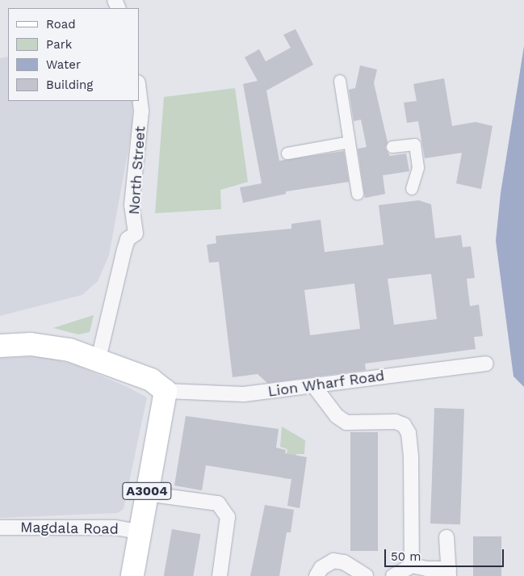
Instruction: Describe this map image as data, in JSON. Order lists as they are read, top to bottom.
{
  "streets": {
    "main road": ["A3004"],
    "street": ["North Street", "Lion Wharf Road", "Magdala Road"]
  },
  "crossings": [
    ["Lion Wharf Road", "A3004"],
    ["A3004", "Magdala Road"]
  ],
  "legend": [
    "Road",
    "Park",
    "Water",
    "Building"
  ],
  "scale_bar": "50 m"
}
